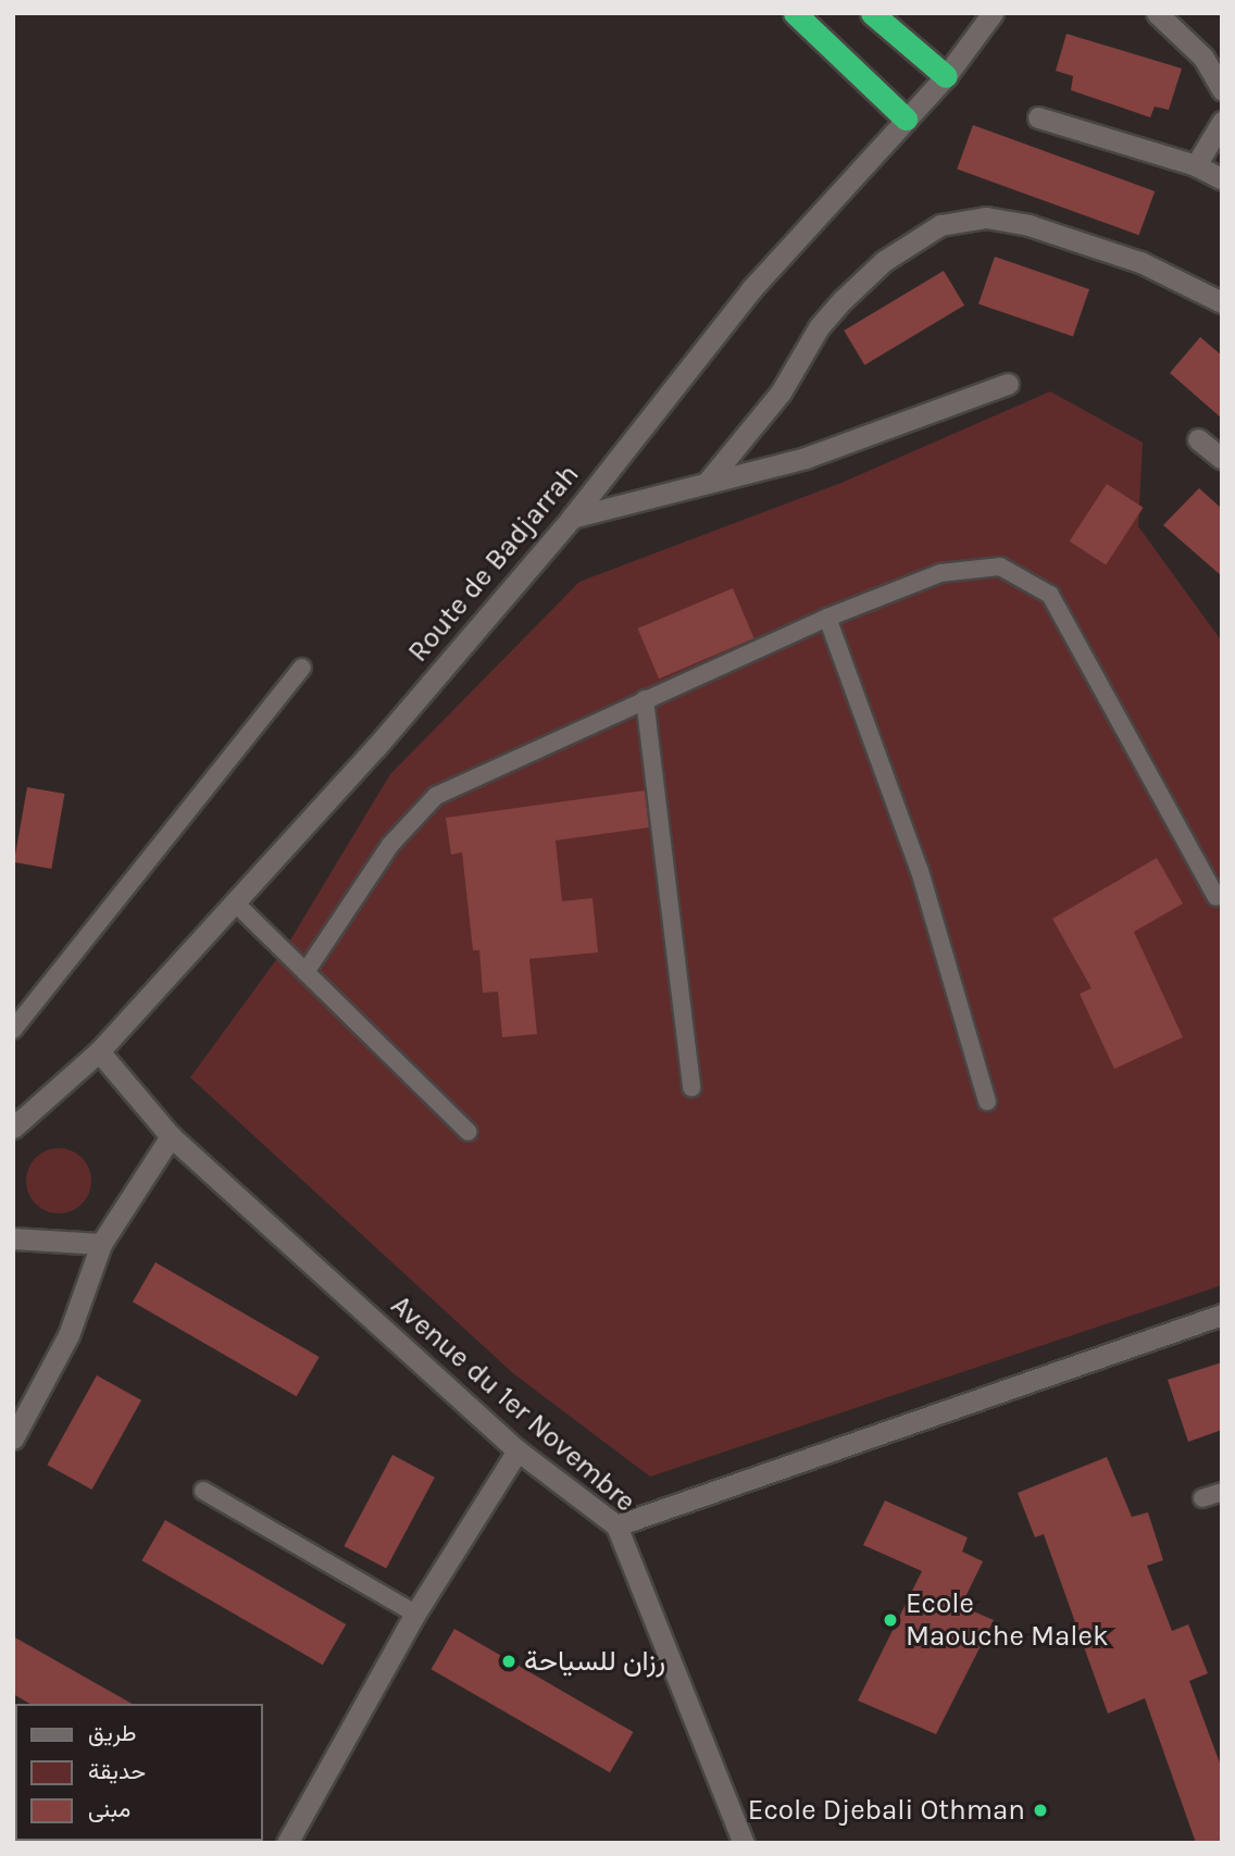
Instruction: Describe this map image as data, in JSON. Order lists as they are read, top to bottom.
{
  "streets": {
    "street": ["Route de Badjarrah", "Avenue du 1er Novembre"]
  },
  "crossings": [
    ["Route de Badjarrah", "Avenue du 1er Novembre"]
  ],
  "places": ["Ecole Maouche Malek", "رزان للسياحة", "Ecole Djebali Othman"],
  "legend": ["طريق", "حديقة", "مبنى"]
}
